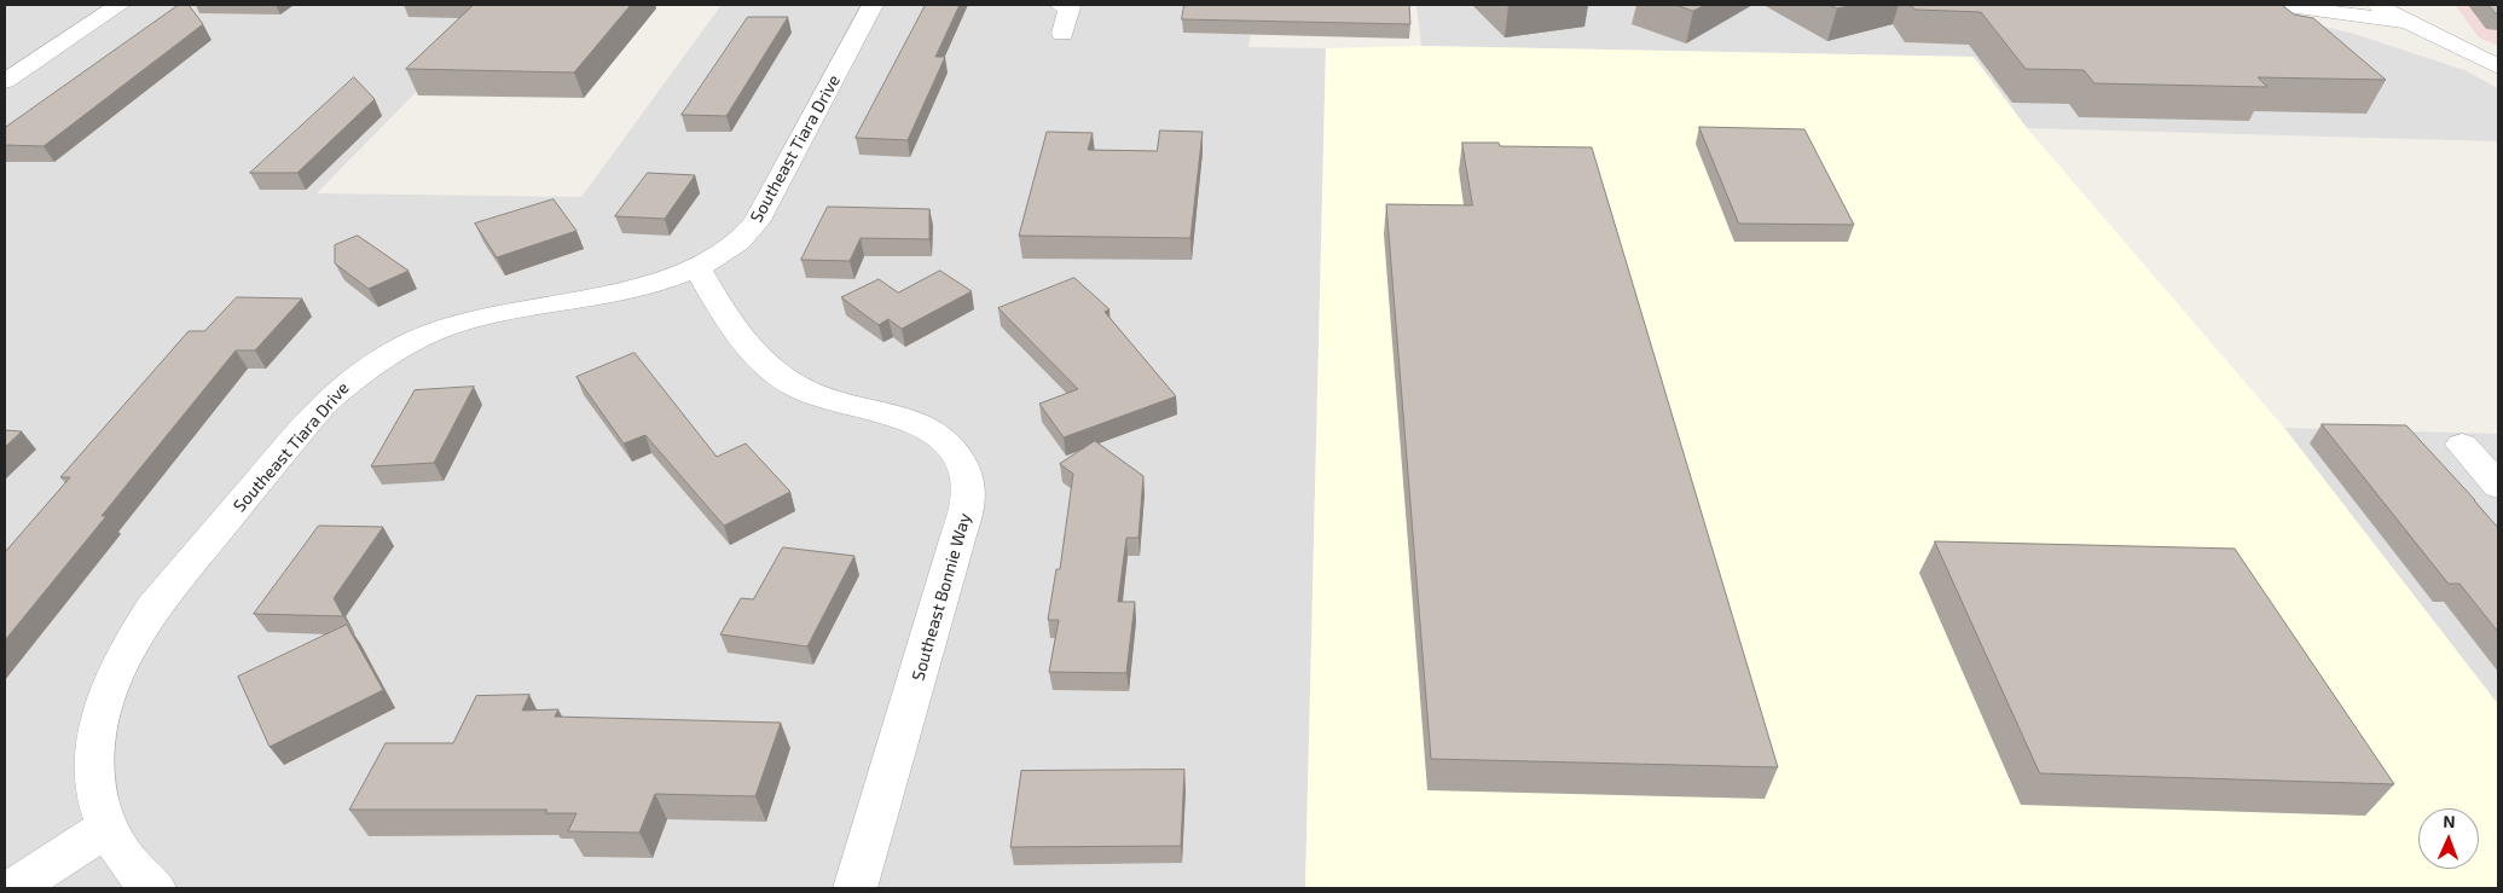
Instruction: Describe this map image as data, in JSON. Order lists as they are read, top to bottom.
{
  "streets": {
    "street": ["Southeast Tiara Drive", "Southeast Bonnie Way"]
  },
  "crossings": [
    ["Southeast Tiara Drive", "Southeast Bonnie Way"]
  ],
  "north": "top"
}
